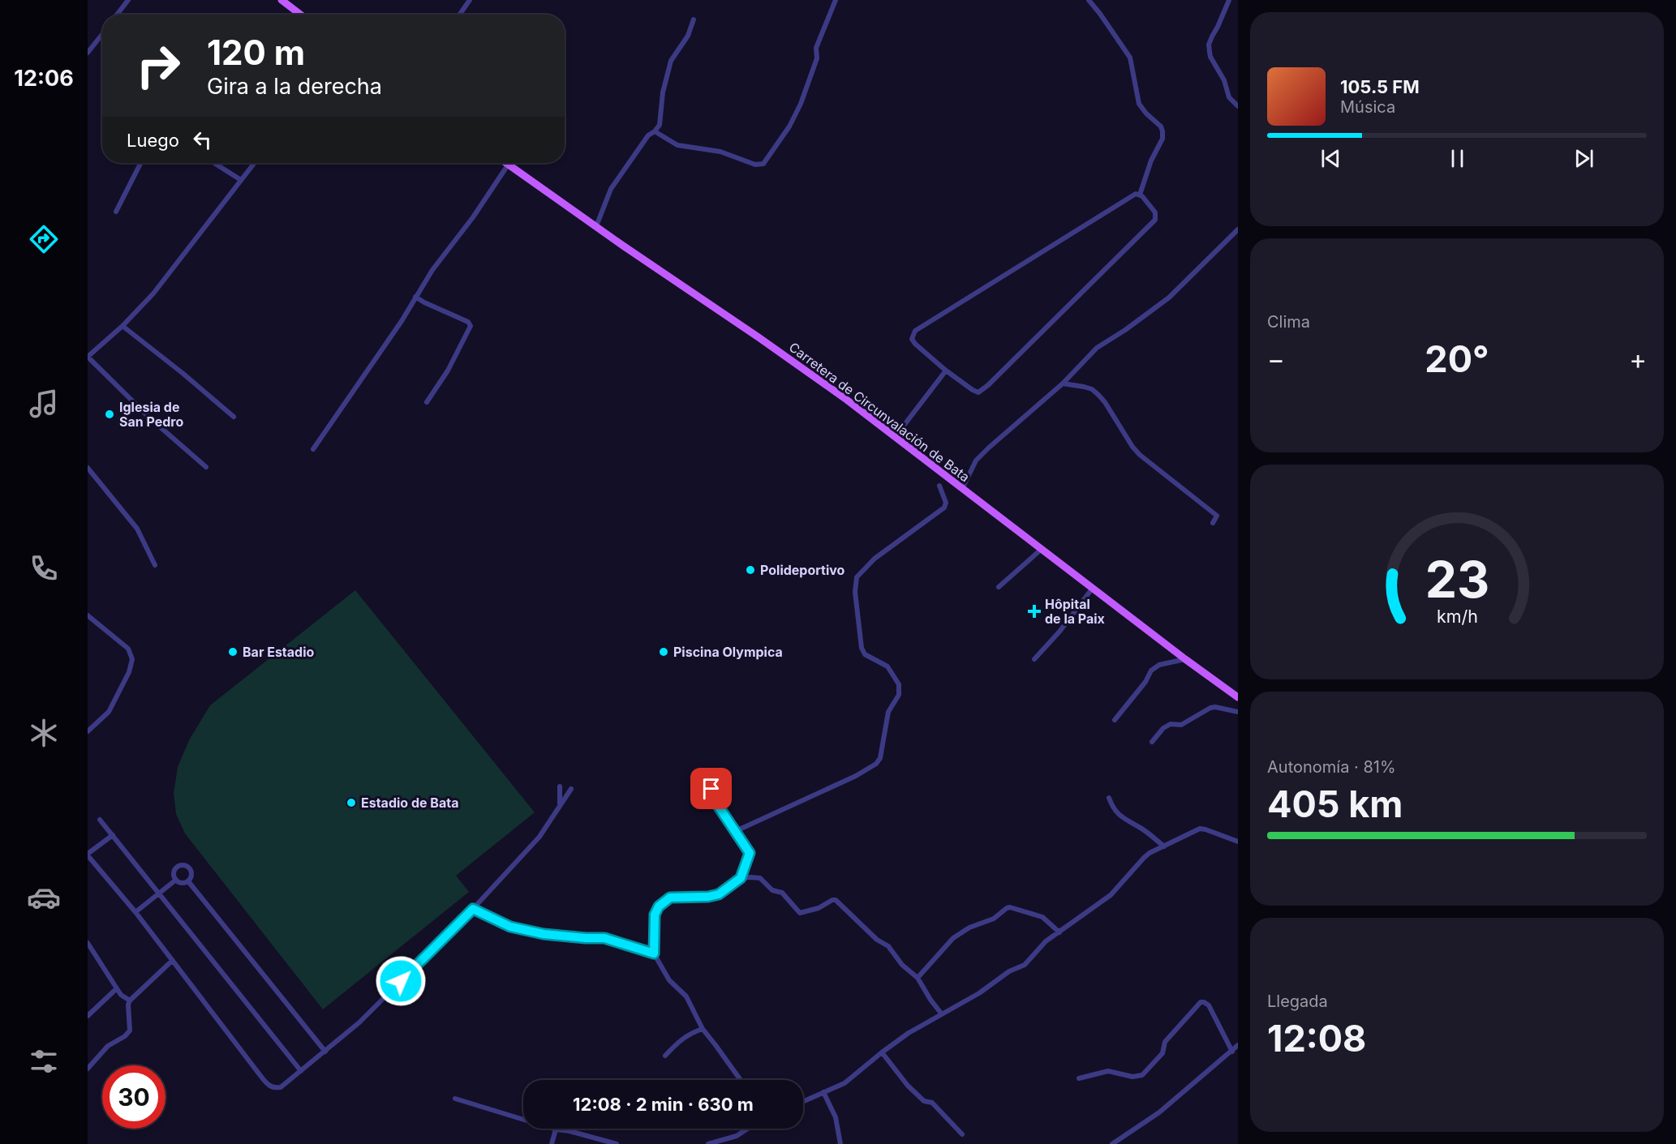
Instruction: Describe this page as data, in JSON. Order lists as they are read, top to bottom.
{
  "streets": {
    "main road": ["Carretera de Circunvalación de Bata"]
  },
  "places": {
    "other": [
      "Iglesia de San Pedro",
      "Polideportivo",
      "Bar Estadio",
      "Piscina Olympica",
      "Estadio de Bata"
    ],
    "health": ["Hôpital de la Paix"]
  },
  "page": {
    "tabs": "12:06",
    "turn": ["120 m", "Gira a la derecha"],
    "song": ["105.5 FM", "Música"],
    "then": "Luego",
    "tile": [
      "Clima",
      ["Autonomía · 81%", "405 km"],
      ["Llegada", "12:08"]
    ],
    "heat": ["−", "20°", "+"],
    "limit": "30",
    "trip": "12:08 · 2 min · 630 m",
    "gauge": ["23", "km/h"]
  }
}
